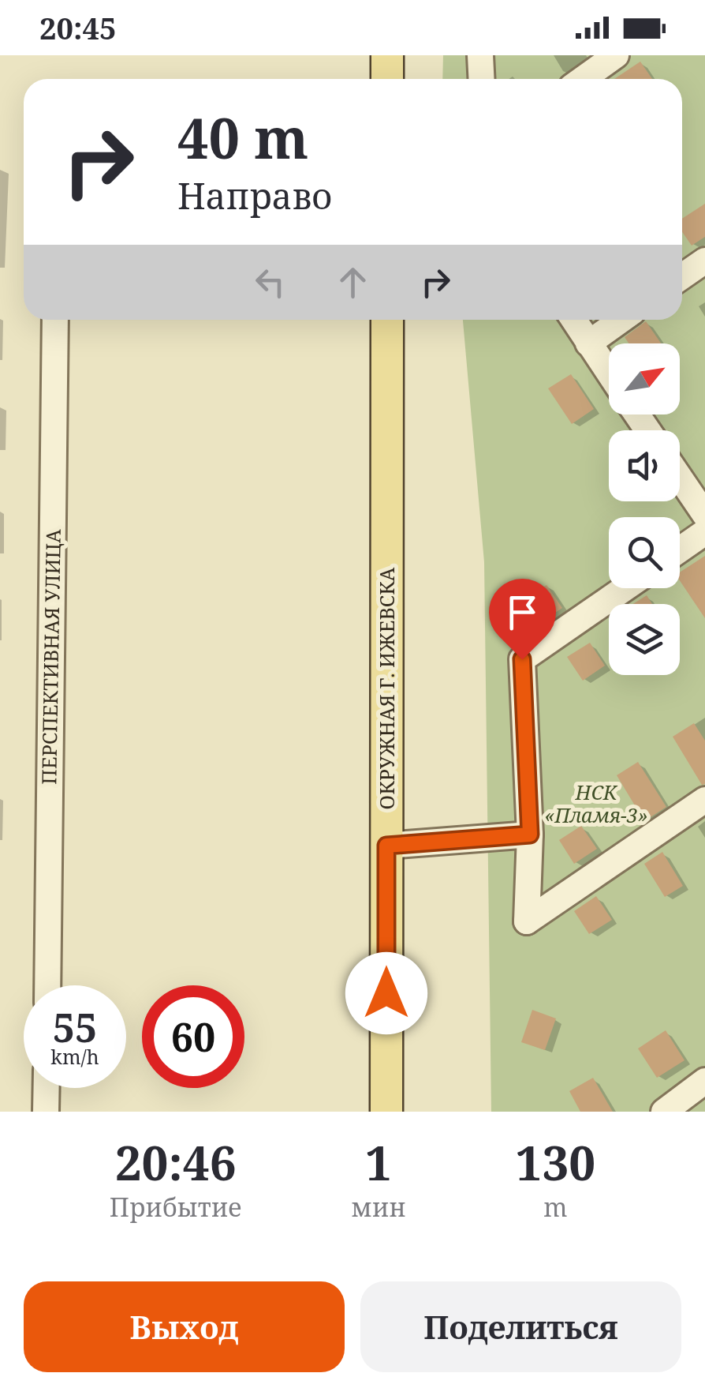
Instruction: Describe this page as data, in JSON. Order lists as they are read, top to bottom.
{
  "streets": {
    "main road": ["ОКРУЖНАЯ Г. ИЖЕВСКА"],
    "street": ["ПЕРСПЕКТИВНАЯ УЛИЦА"]
  },
  "parks": ["НСК «Пламя-3»"],
  "north": "top right",
  "page": {
    "status": "20:45",
    "turn": ["40 m", "Направо"],
    "speed": "55 km/h",
    "limit": "60",
    "eta": [
      "20:46",
      "Прибытие",
      "1",
      "мин",
      "130",
      "m"
    ],
    "buttons": ["Выход", "Поделиться"]
  }
}
